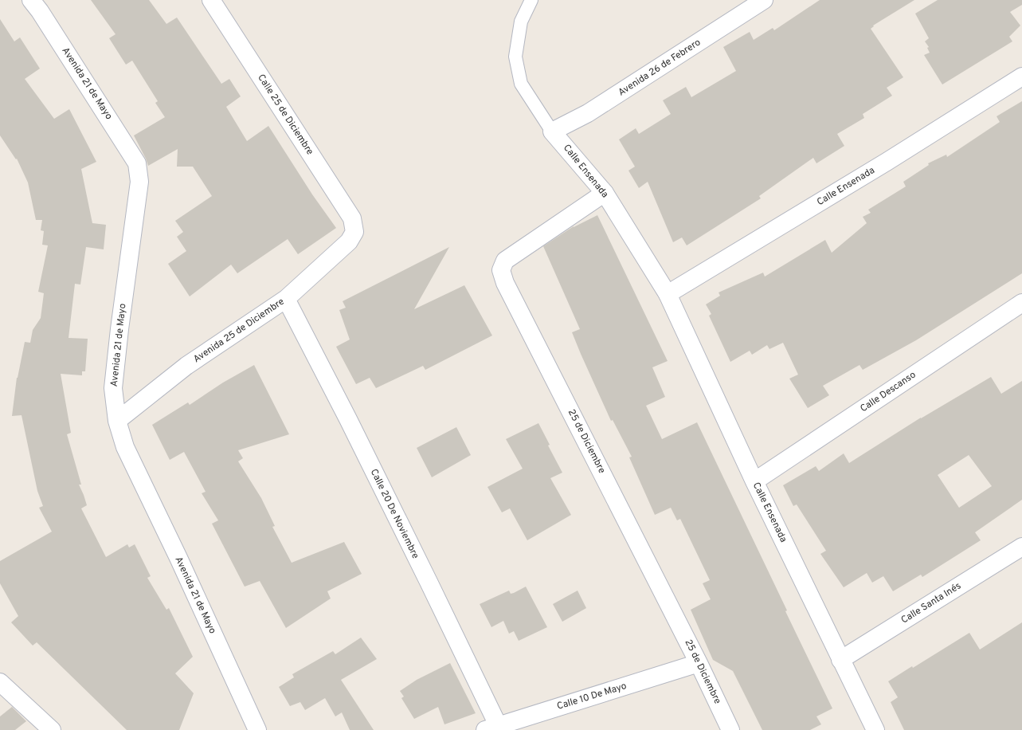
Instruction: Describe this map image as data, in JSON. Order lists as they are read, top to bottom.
{
  "streets": {
    "street": [
      "Avenida 26 de Febrero",
      "Avenida 21 de Mayo",
      "Calle 25 de Diciembre",
      "Calle Ensenada",
      "Avenida 25 de Diciembre",
      "Calle Descanso",
      "25 de Diciembre",
      "Calle 20 De Noviembre",
      "Calle Santa Inés",
      "Calle 10 De Mayo"
    ]
  },
  "crossings": [
    ["Avenida 26 de Febrero", "Calle Ensenada"],
    ["Avenida 21 de Mayo", "Avenida 25 de Diciembre"],
    ["Calle 25 de Diciembre", "Avenida 25 de Diciembre"],
    ["Calle Ensenada", "Calle Descanso"],
    ["Calle Ensenada", "25 de Diciembre"],
    ["Calle Ensenada", "Calle Santa Inés"],
    ["Avenida 25 de Diciembre", "Calle 20 De Noviembre"],
    ["25 de Diciembre", "Calle 10 De Mayo"],
    ["Calle 20 De Noviembre", "Calle 10 De Mayo"]
  ]
}
